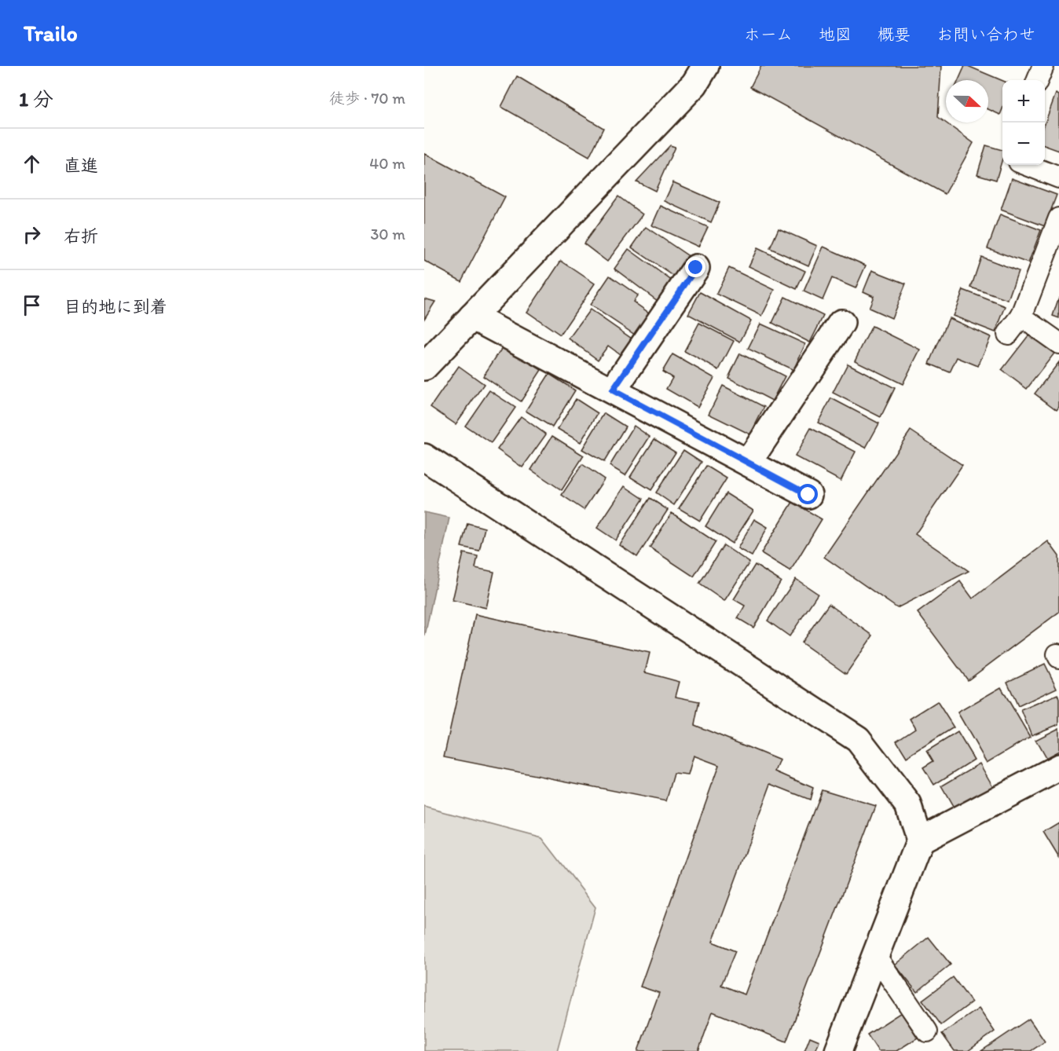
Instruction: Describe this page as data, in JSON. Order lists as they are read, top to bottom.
{
  "north": "right",
  "page": {
    "header": "Trailo",
    "nav": [
      "ホーム",
      "地図",
      "概要",
      "お問い合わせ"
    ],
    "heading": ["1 分", "徒歩 · 70 m"],
    "map_buttons": ["+", "−"],
    "list": [
      ["直進", "40 m"],
      ["右折", "30 m"],
      "目的地に到着"
    ]
  }
}
